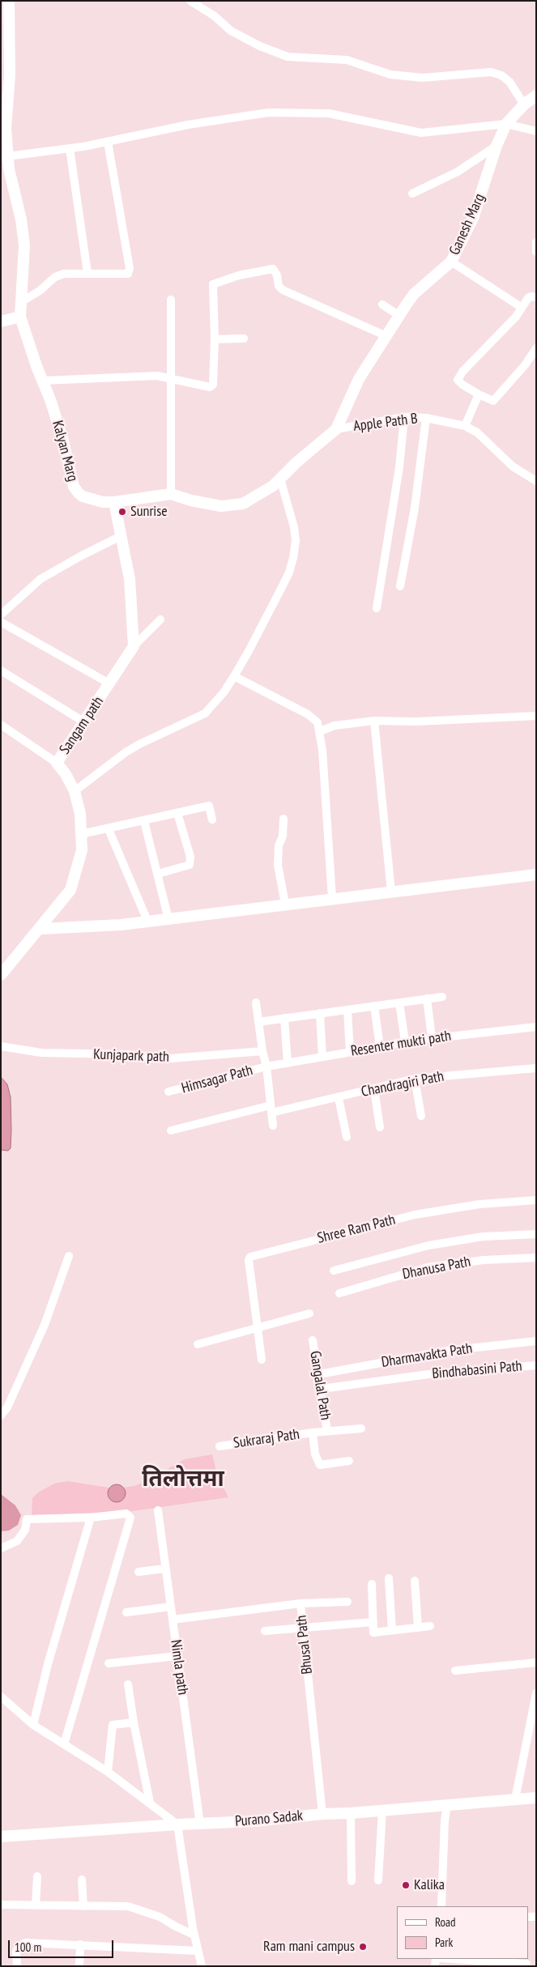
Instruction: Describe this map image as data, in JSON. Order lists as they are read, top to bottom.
{
  "streets": {
    "street": [
      "Ganesh Marg",
      "Apple Path B",
      "Kalyan Marg",
      "Sangam path",
      "Resenter mukti path",
      "Kunjapark path",
      "Himsagar Path",
      "Chandragiri Path",
      "Shree Ram Path",
      "Dhanusa Path",
      "Dharmavakta Path",
      "Bindhabasini Path",
      "Gangalal Path",
      "Sukraraj Path",
      "Bhusal Path",
      "Nimla path",
      "Purano Sadak"
    ]
  },
  "crossings": [
    ["Ganesh Marg", "Apple Path B"],
    ["Ganesh Marg", "Kalyan Marg"],
    ["Apple Path B", "Kalyan Marg"],
    ["Resenter mukti path", "Himsagar Path"],
    ["Dharmavakta Path", "Gangalal Path"],
    ["Bindhabasini Path", "Gangalal Path"],
    ["Gangalal Path", "Sukraraj Path"],
    ["Bhusal Path", "Nimla path"],
    ["Bhusal Path", "Purano Sadak"],
    ["Nimla path", "Purano Sadak"]
  ],
  "districts": ["तिलोत्तमा"],
  "places": ["Sunrise", "Kalika", "Ram mani campus"],
  "legend": ["Road", "Park"],
  "scale_bar": "100 m"
}
